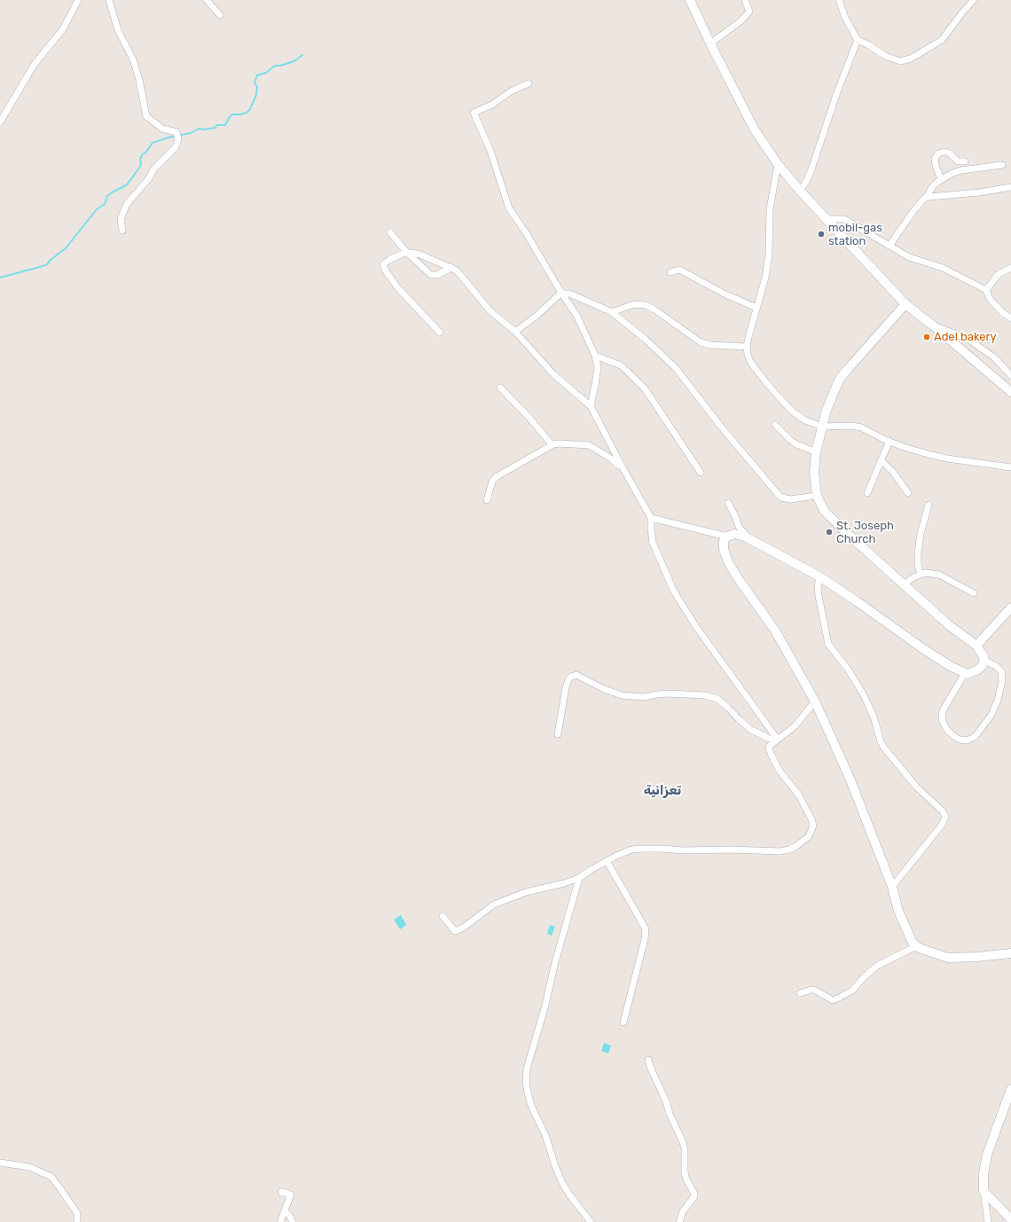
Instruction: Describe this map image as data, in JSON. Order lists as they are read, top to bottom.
{
  "districts": ["تعزانية"],
  "places": ["mobil-gas station", "Adel bakery", "St. Joseph Church"]
}
